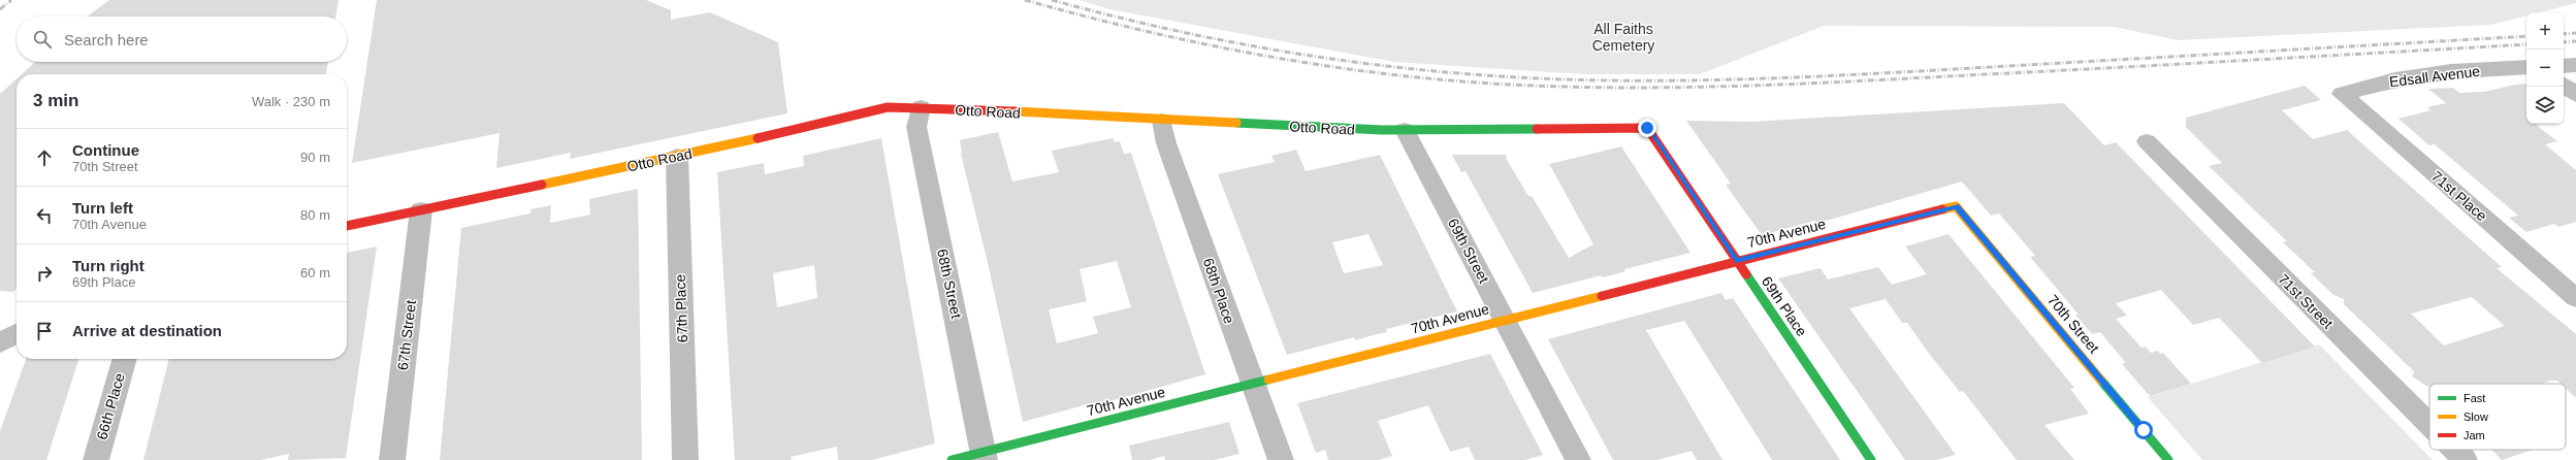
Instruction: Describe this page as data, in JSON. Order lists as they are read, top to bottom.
{
  "streets": {
    "street": [
      "Edsall Avenue",
      "Otto Road",
      "71st Place",
      "70th Avenue",
      "69th Street",
      "68th Street",
      "68th Place",
      "71st Street",
      "69th Place",
      "67th Place",
      "70th Street",
      "67th Street",
      "66th Place"
    ]
  },
  "crossings": [
    ["Edsall Avenue", "71st Place"],
    ["Otto Road", "69th Street"],
    ["Otto Road", "68th Street"],
    ["Otto Road", "68th Place"],
    ["Otto Road", "69th Place"],
    ["Otto Road", "67th Place"],
    ["Otto Road", "67th Street"],
    ["70th Avenue", "69th Street"],
    ["70th Avenue", "68th Street"],
    ["70th Avenue", "68th Place"],
    ["70th Avenue", "69th Place"],
    ["70th Avenue", "70th Street"]
  ],
  "parks": ["All Faiths Cemetery"],
  "legend": ["Fast", "Slow", "Jam"],
  "page": {
    "map_buttons": ["+", "−"],
    "search": "Search here",
    "heading": ["3 min", "Walk · 230 m"],
    "list": [
      ["Continue", "70th Street", "90 m"],
      ["Turn left", "70th Avenue", "80 m"],
      ["Turn right", "69th Place", "60 m"],
      "Arrive at destination"
    ]
  }
}
